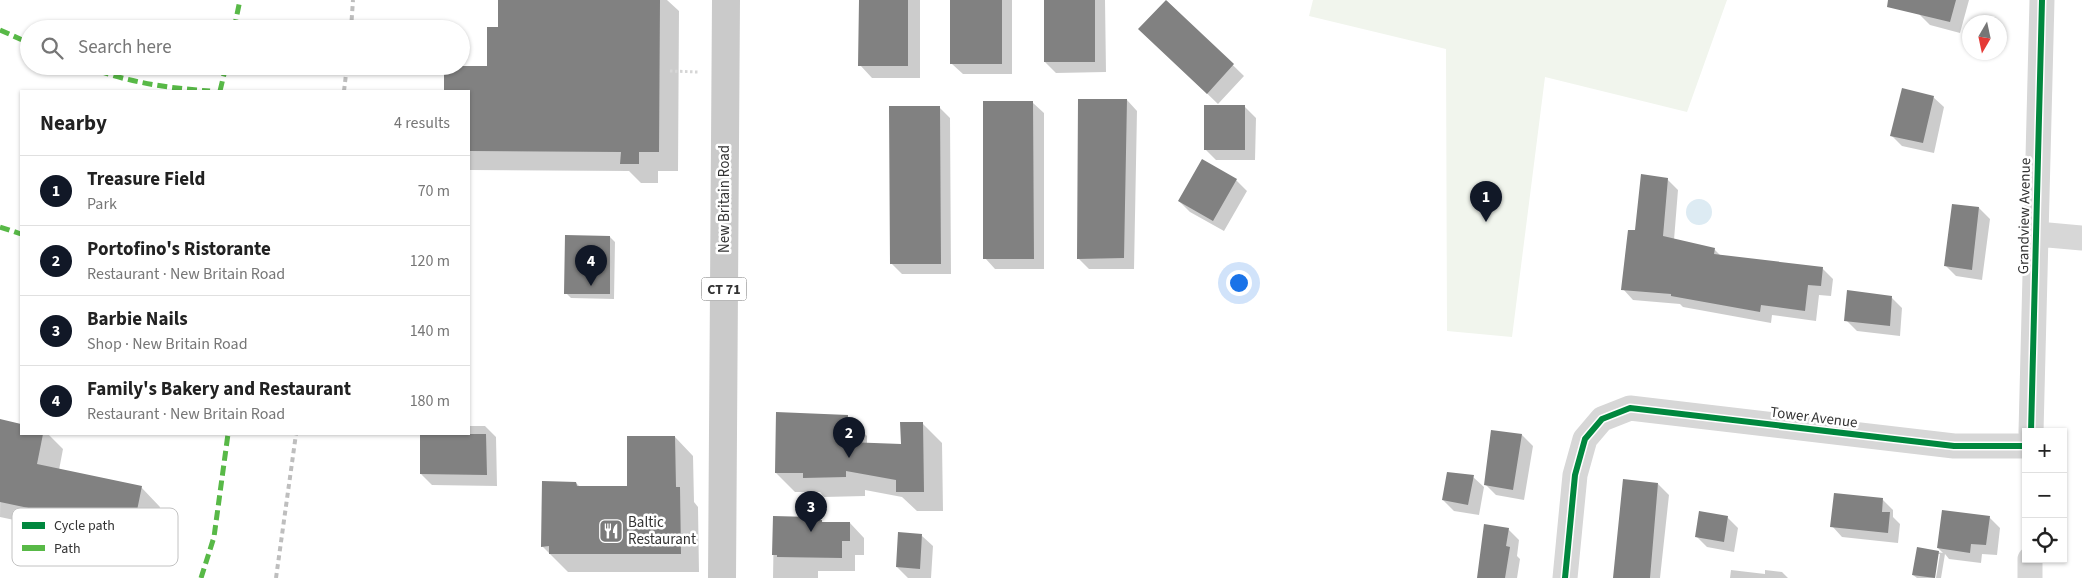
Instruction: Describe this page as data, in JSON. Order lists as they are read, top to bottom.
{
  "streets": {
    "main road": ["New Britain Road", "CT 71"],
    "street": ["Grandview Avenue", "Tower Avenue"]
  },
  "places": {
    "restaurant": ["Baltic Restaurant"]
  },
  "legend": ["Cycle path", "Path"],
  "north": "bottom",
  "page": {
    "search": "Search here",
    "heading": ["Nearby", "4 results"],
    "list": [
      {
        "mark": "1",
        "name": "Treasure Field",
        "note": "Park",
        "value": "70 m"
      },
      {
        "mark": "2",
        "name": "Portofino's Ristorante",
        "note": "Restaurant · New Britain Road",
        "value": "120 m"
      },
      {
        "mark": "3",
        "name": "Barbie Nails",
        "note": "Shop · New Britain Road",
        "value": "140 m"
      },
      {
        "mark": "4",
        "name": "Family's Bakery and Restaurant",
        "note": "Restaurant · New Britain Road",
        "value": "180 m"
      }
    ],
    "pins": [
      "1",
      "4",
      "2",
      "3"
    ],
    "map_buttons": ["+", "−"]
  }
}
